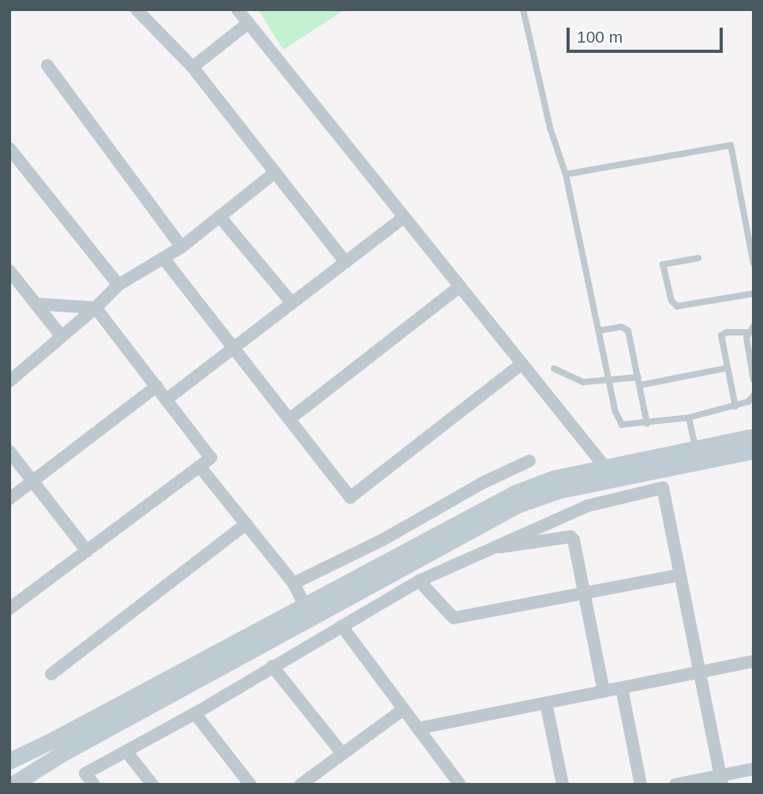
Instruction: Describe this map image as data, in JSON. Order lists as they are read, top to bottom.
{
  "scale_bar": "100 m"
}
